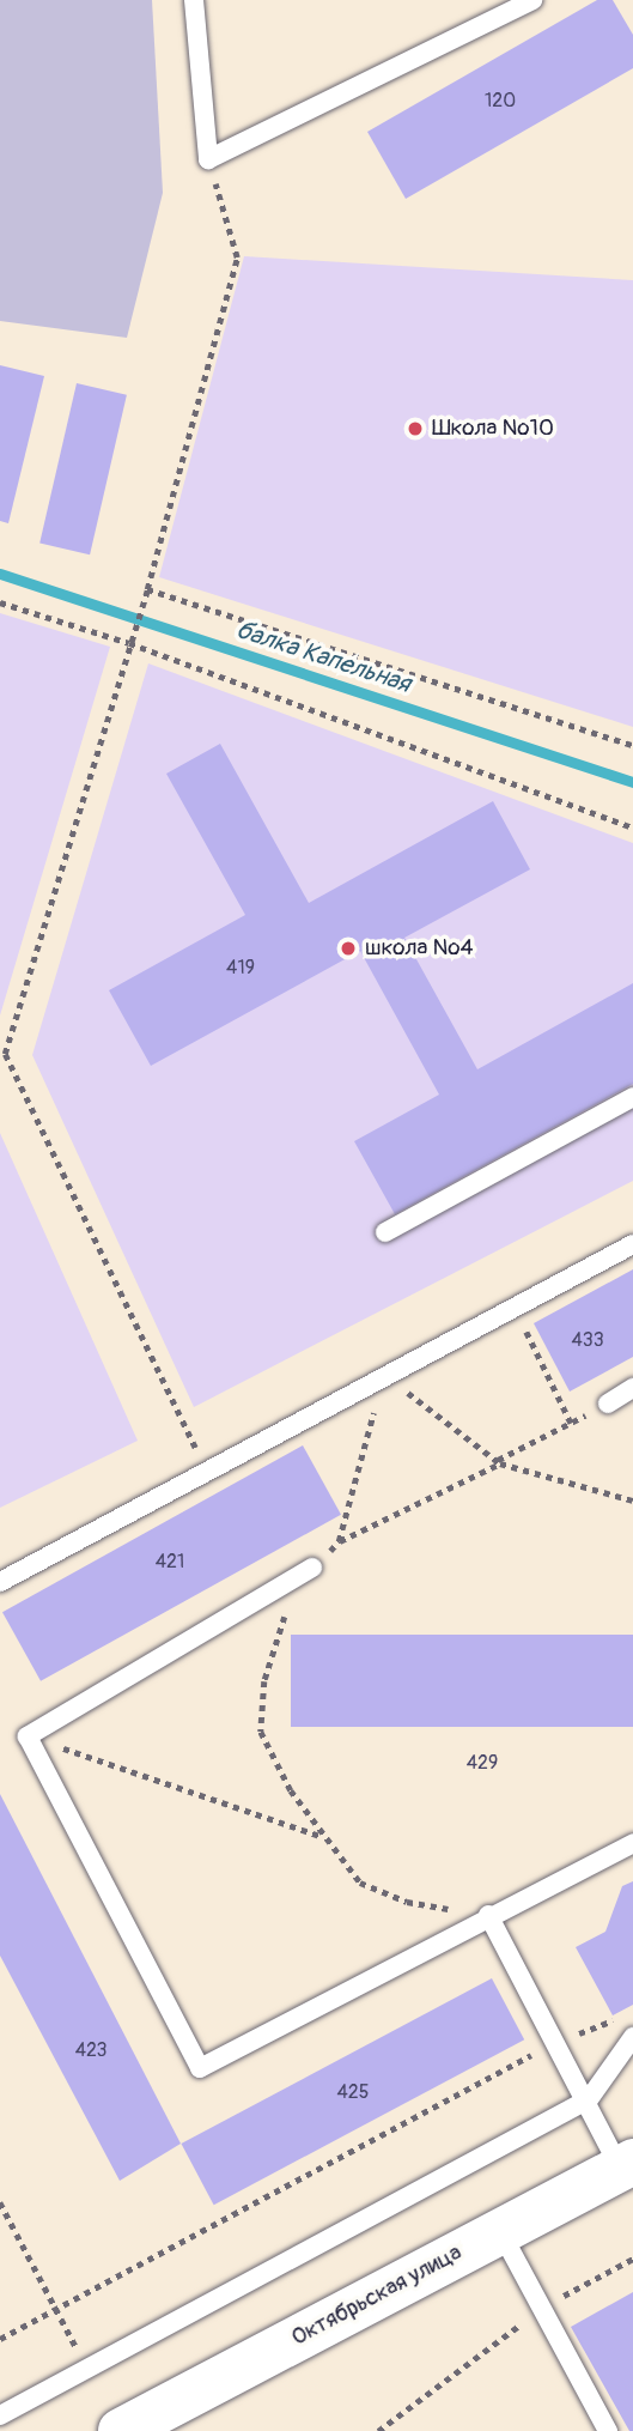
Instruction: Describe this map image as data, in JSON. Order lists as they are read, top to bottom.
{
  "streets": {
    "main road": ["Октябрьская улица"]
  },
  "water": ["балка Капельная"],
  "places": ["Школа №10", "школа №4"],
  "house_numbers": [
    "120",
    "419",
    "433",
    "421",
    "429",
    "423",
    "425"
  ]
}
